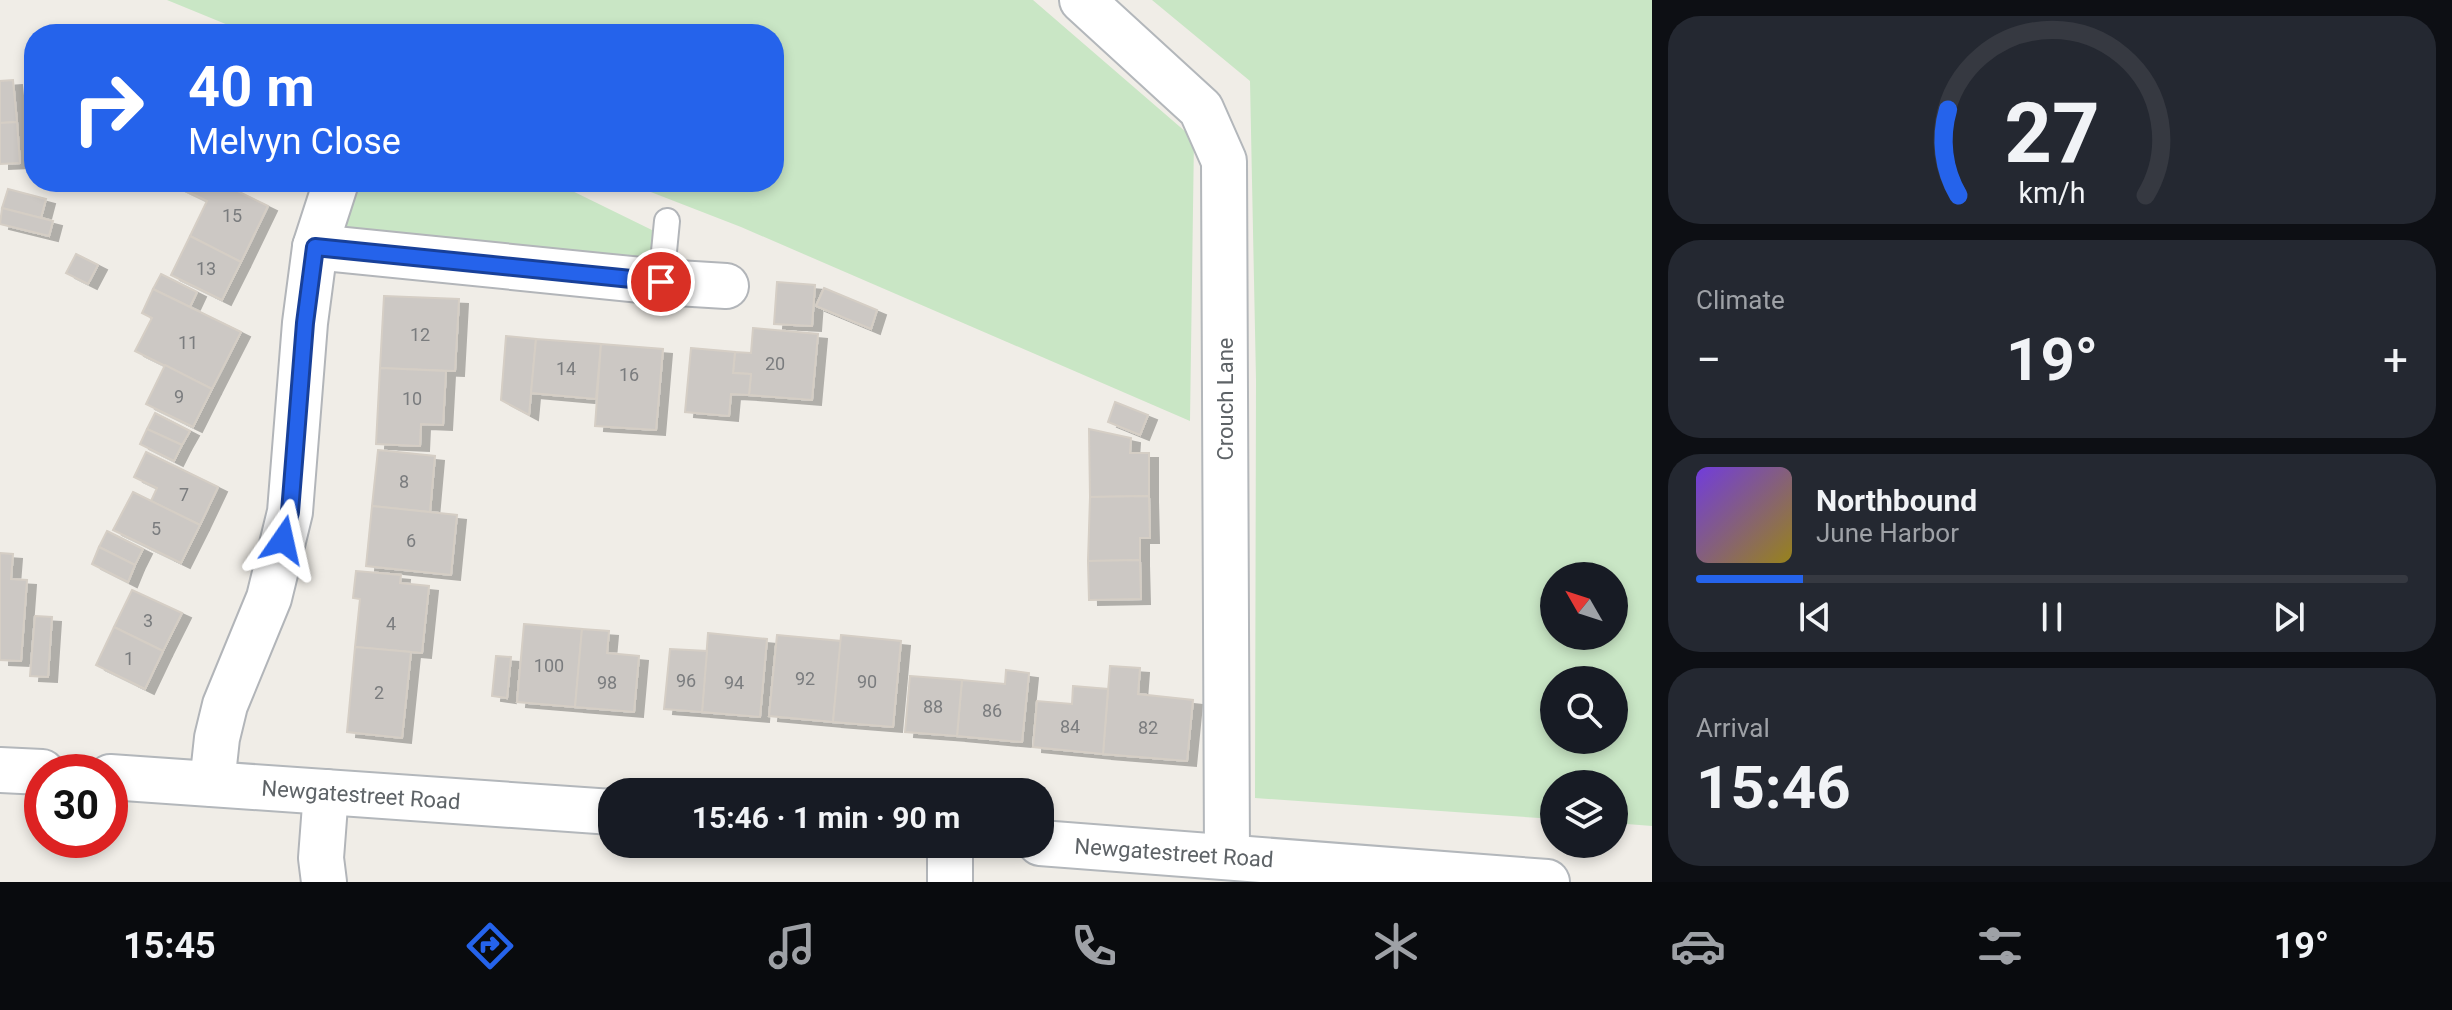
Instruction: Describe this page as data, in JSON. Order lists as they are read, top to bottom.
{
  "streets": {
    "street": ["Crouch Lane", "Newgatestreet Road"]
  },
  "crossings": [
    ["Crouch Lane", "Newgatestreet Road"]
  ],
  "house_numbers": [
    "15",
    "13",
    "12",
    "11",
    "20",
    "14",
    "16",
    "9",
    "10",
    "8",
    "7",
    "5",
    "6",
    "3",
    "4",
    "1",
    "100",
    "92",
    "96",
    "90",
    "98",
    "94",
    "2",
    "88",
    "86",
    "84",
    "82"
  ],
  "north": "top left",
  "page": {
    "turn": ["40 m", "Melvyn Close"],
    "tile": [
      "Climate",
      ["Arrival", "15:46"]
    ],
    "heat": ["−", "19°", "+"],
    "song": ["Northbound", "June Harbor"],
    "limit": "30",
    "trip": "15:46 · 1 min · 90 m",
    "tabs": ["15:45", "19°"],
    "gauge": ["27", "km/h"]
  }
}
